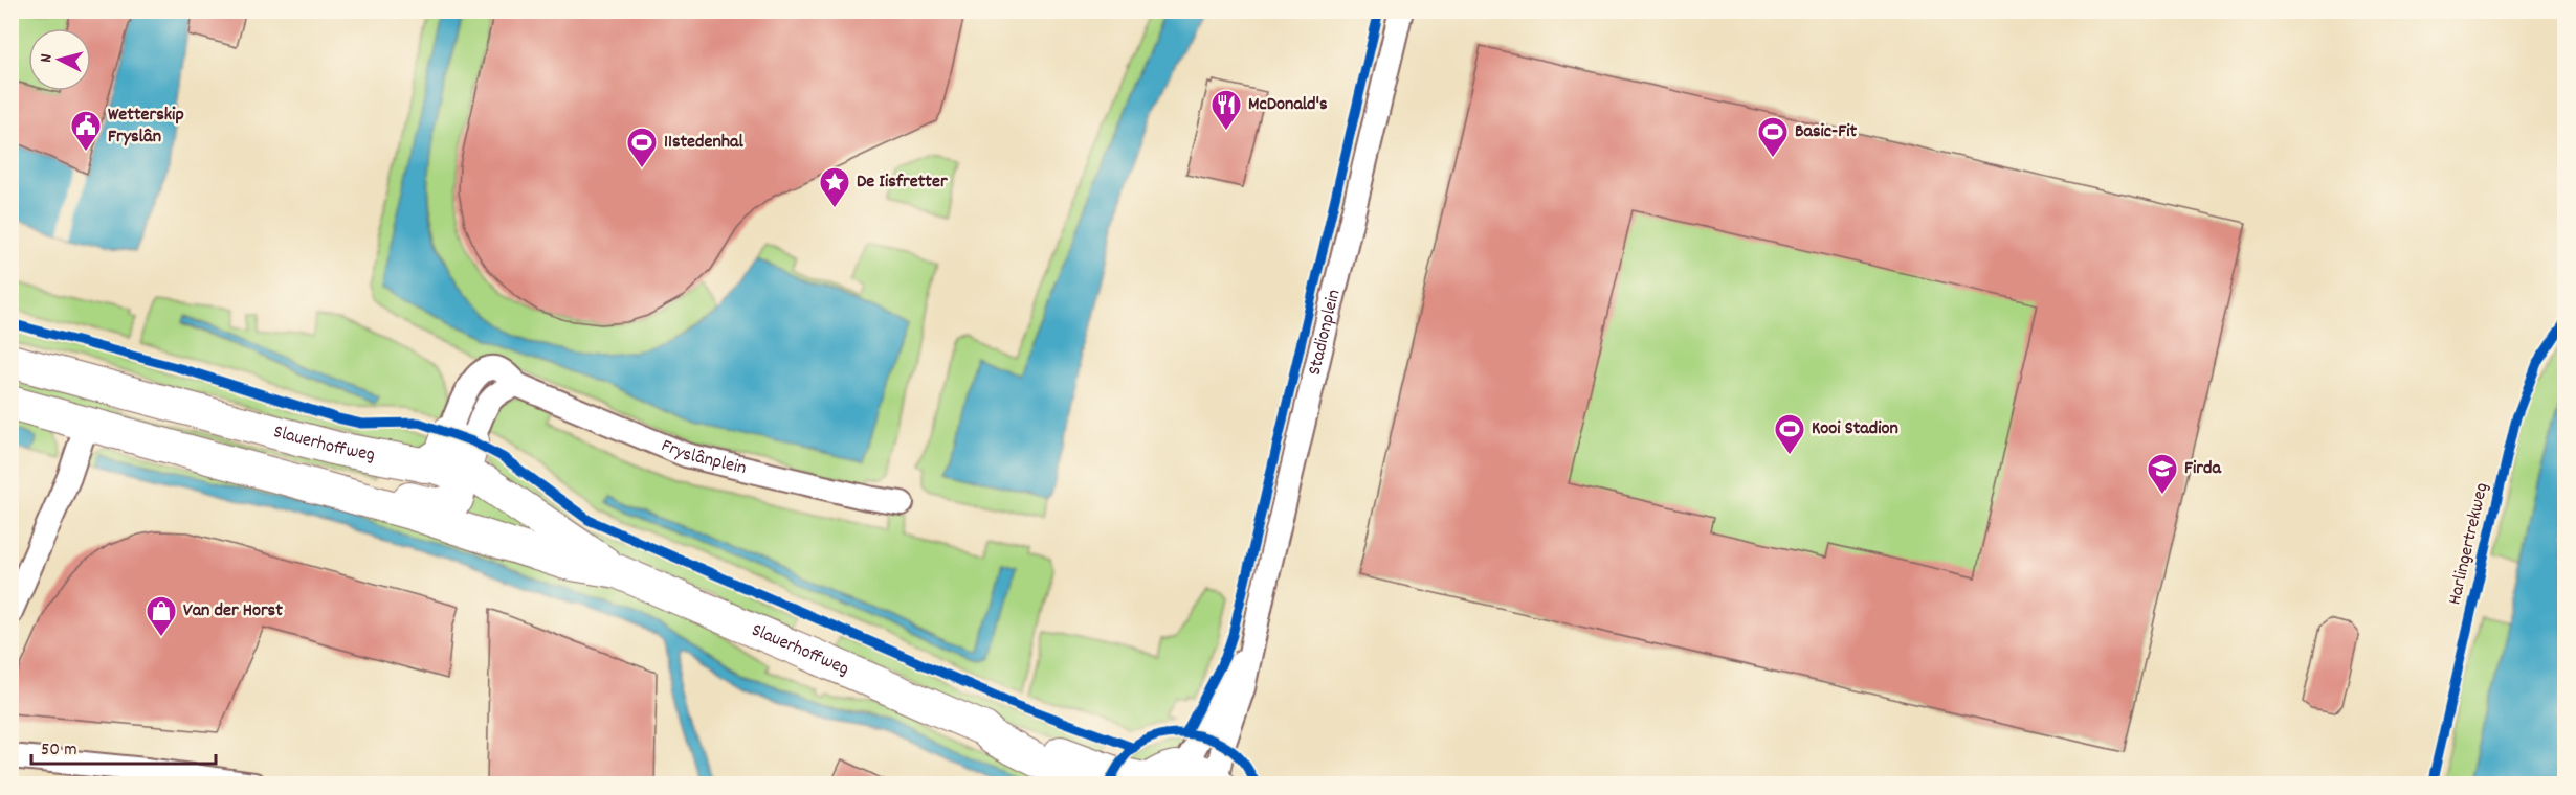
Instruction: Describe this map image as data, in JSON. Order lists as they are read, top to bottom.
{
  "streets": {
    "main road": ["Slauerhoffweg"],
    "street": ["Stadionplein", "Fryslânplein"],
    "cycle path": ["Harlingertrekweg"]
  },
  "places": {
    "restaurant": ["McDonald's"],
    "public building": ["Wetterskip Fryslân"],
    "sports": ["Basic-Fit", "11stedenhal", "Kooi Stadion"],
    "place": ["De Iisfretter"],
    "school or university": ["Firda"],
    "shop": ["Van der Horst"]
  },
  "scale_bar": "50 m",
  "north": "left"
}
